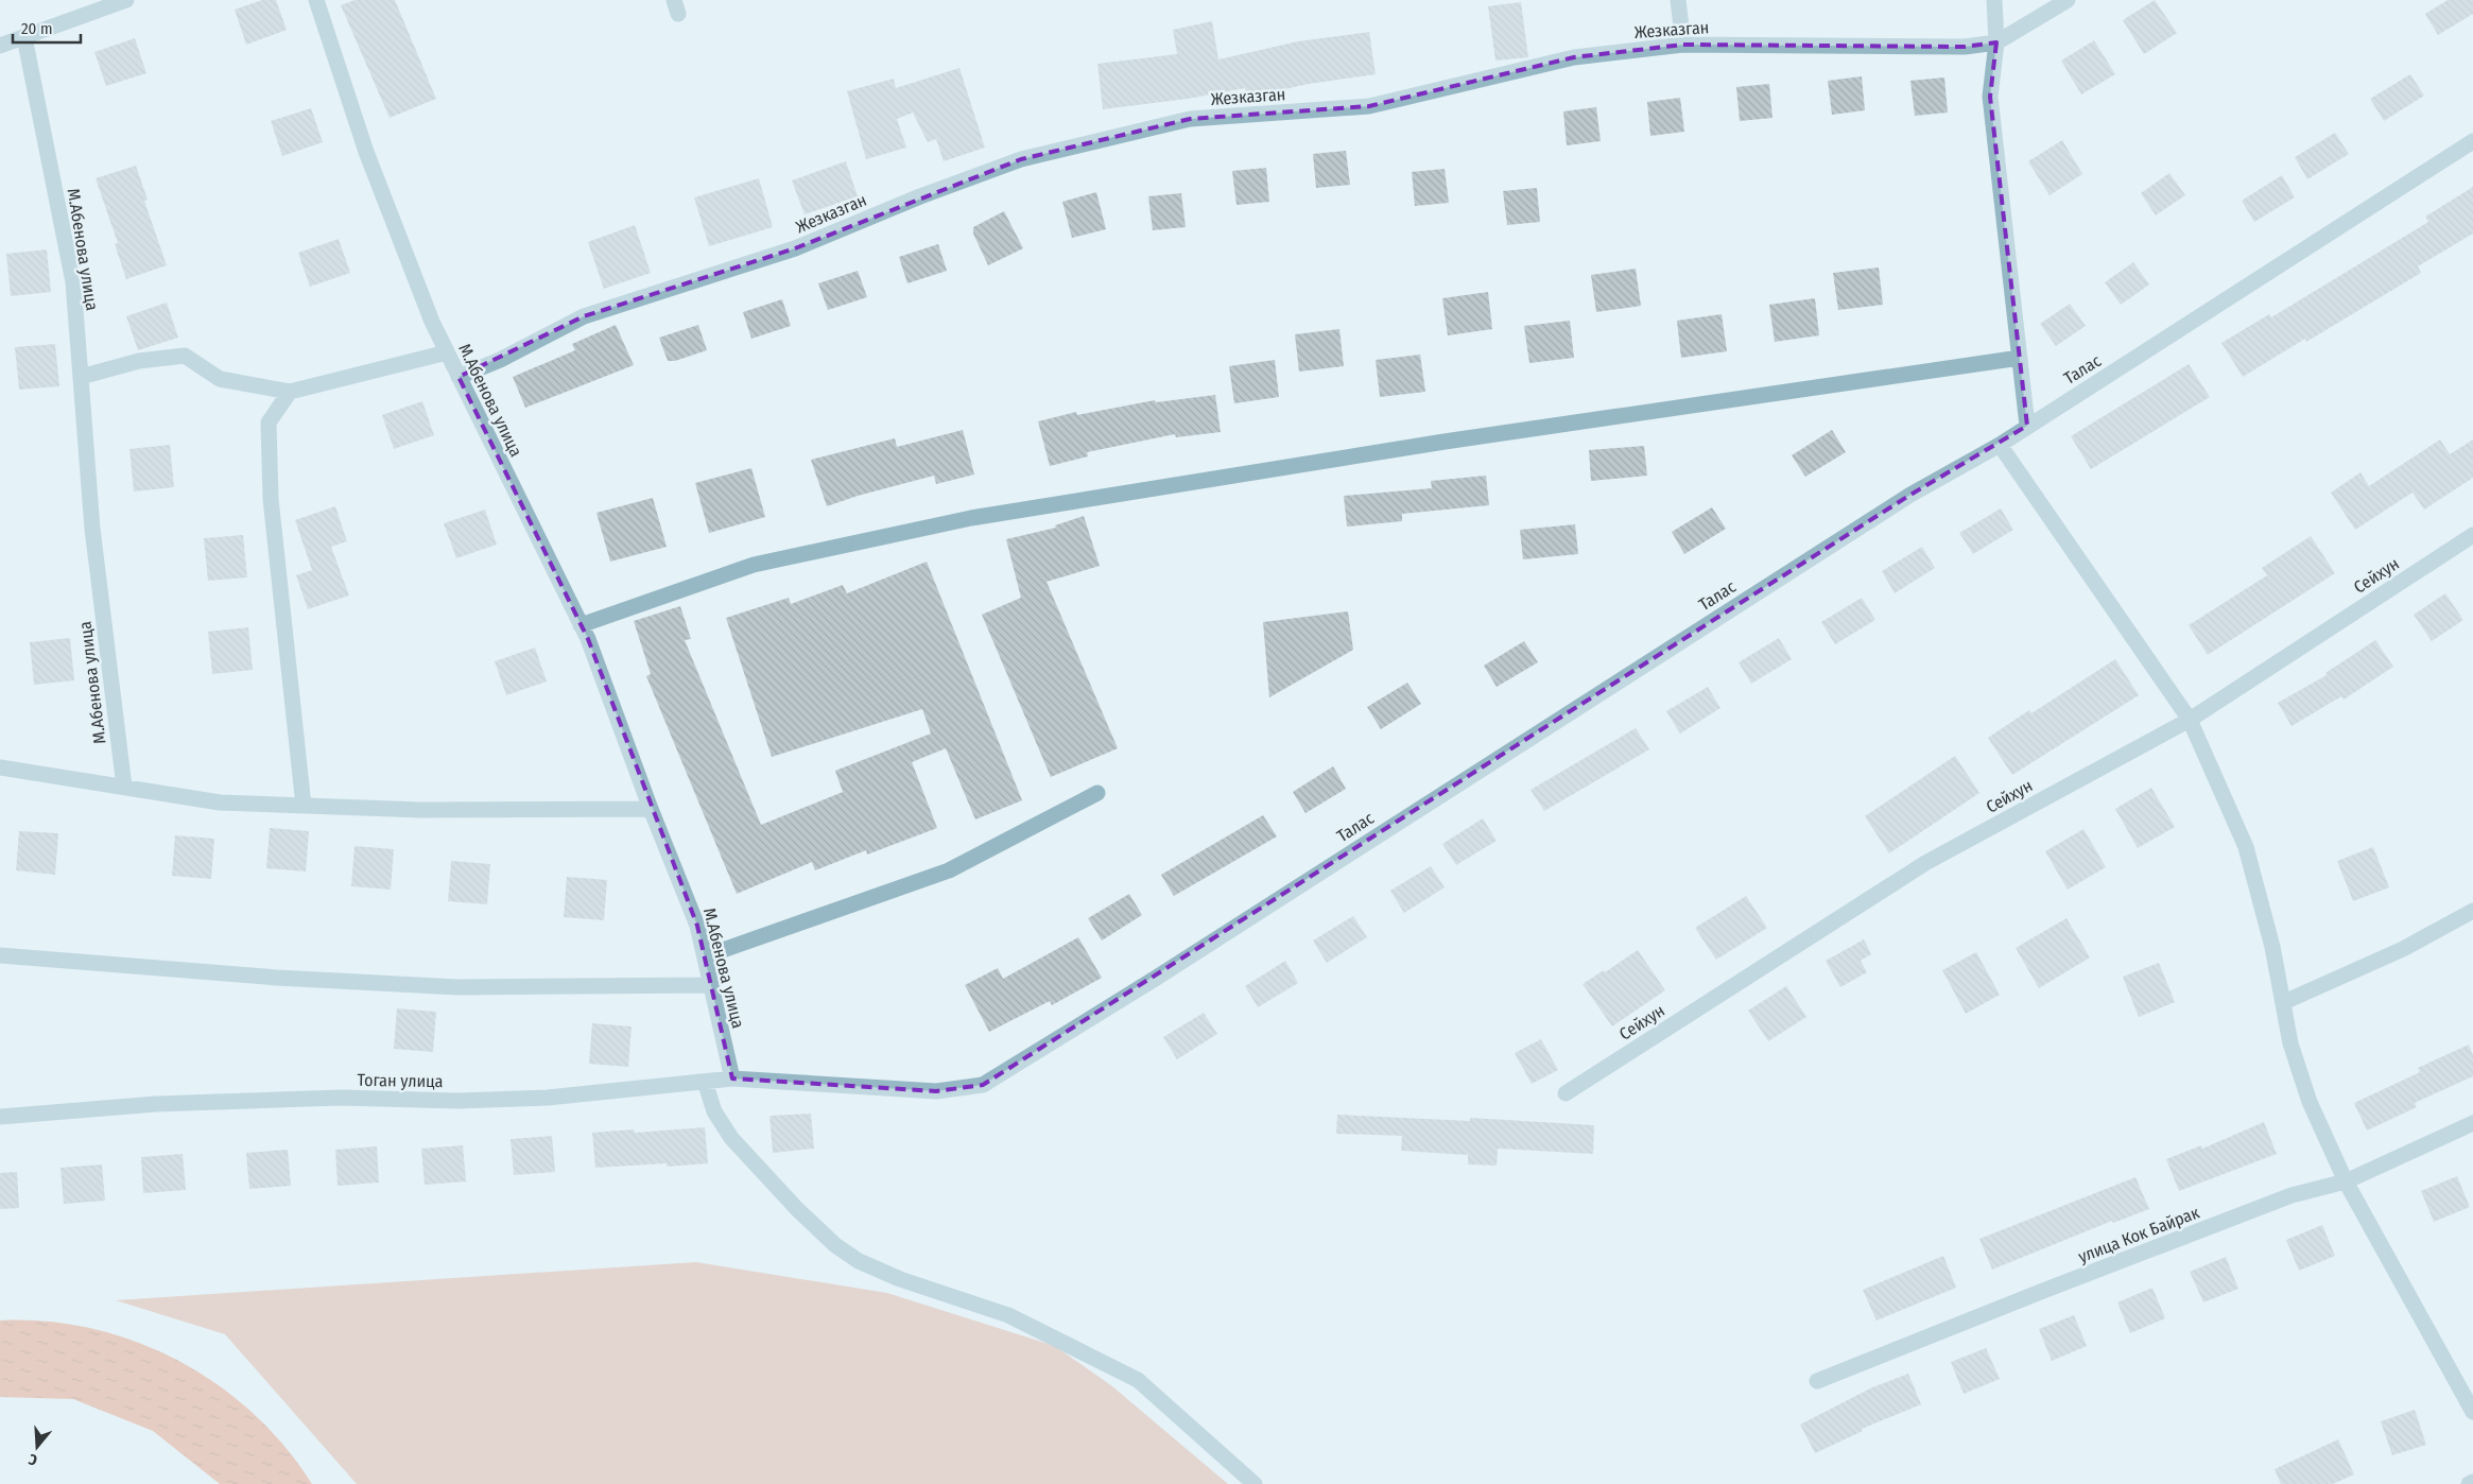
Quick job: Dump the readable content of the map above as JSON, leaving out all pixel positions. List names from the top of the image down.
{
  "streets": {
    "street": [
      "Жезказган",
      "М.Абенова улица",
      "Талас",
      "Сейхун",
      "Тоган улица",
      "улица Кок Байрак"
    ]
  },
  "crossings": [
    ["Жезказган", "М.Абенова улица"],
    ["М.Абенова улица", "Тоган улица"],
    ["Талас", "Тоган улица"]
  ],
  "scale_bar": "20 m",
  "north": "bottom"
}
